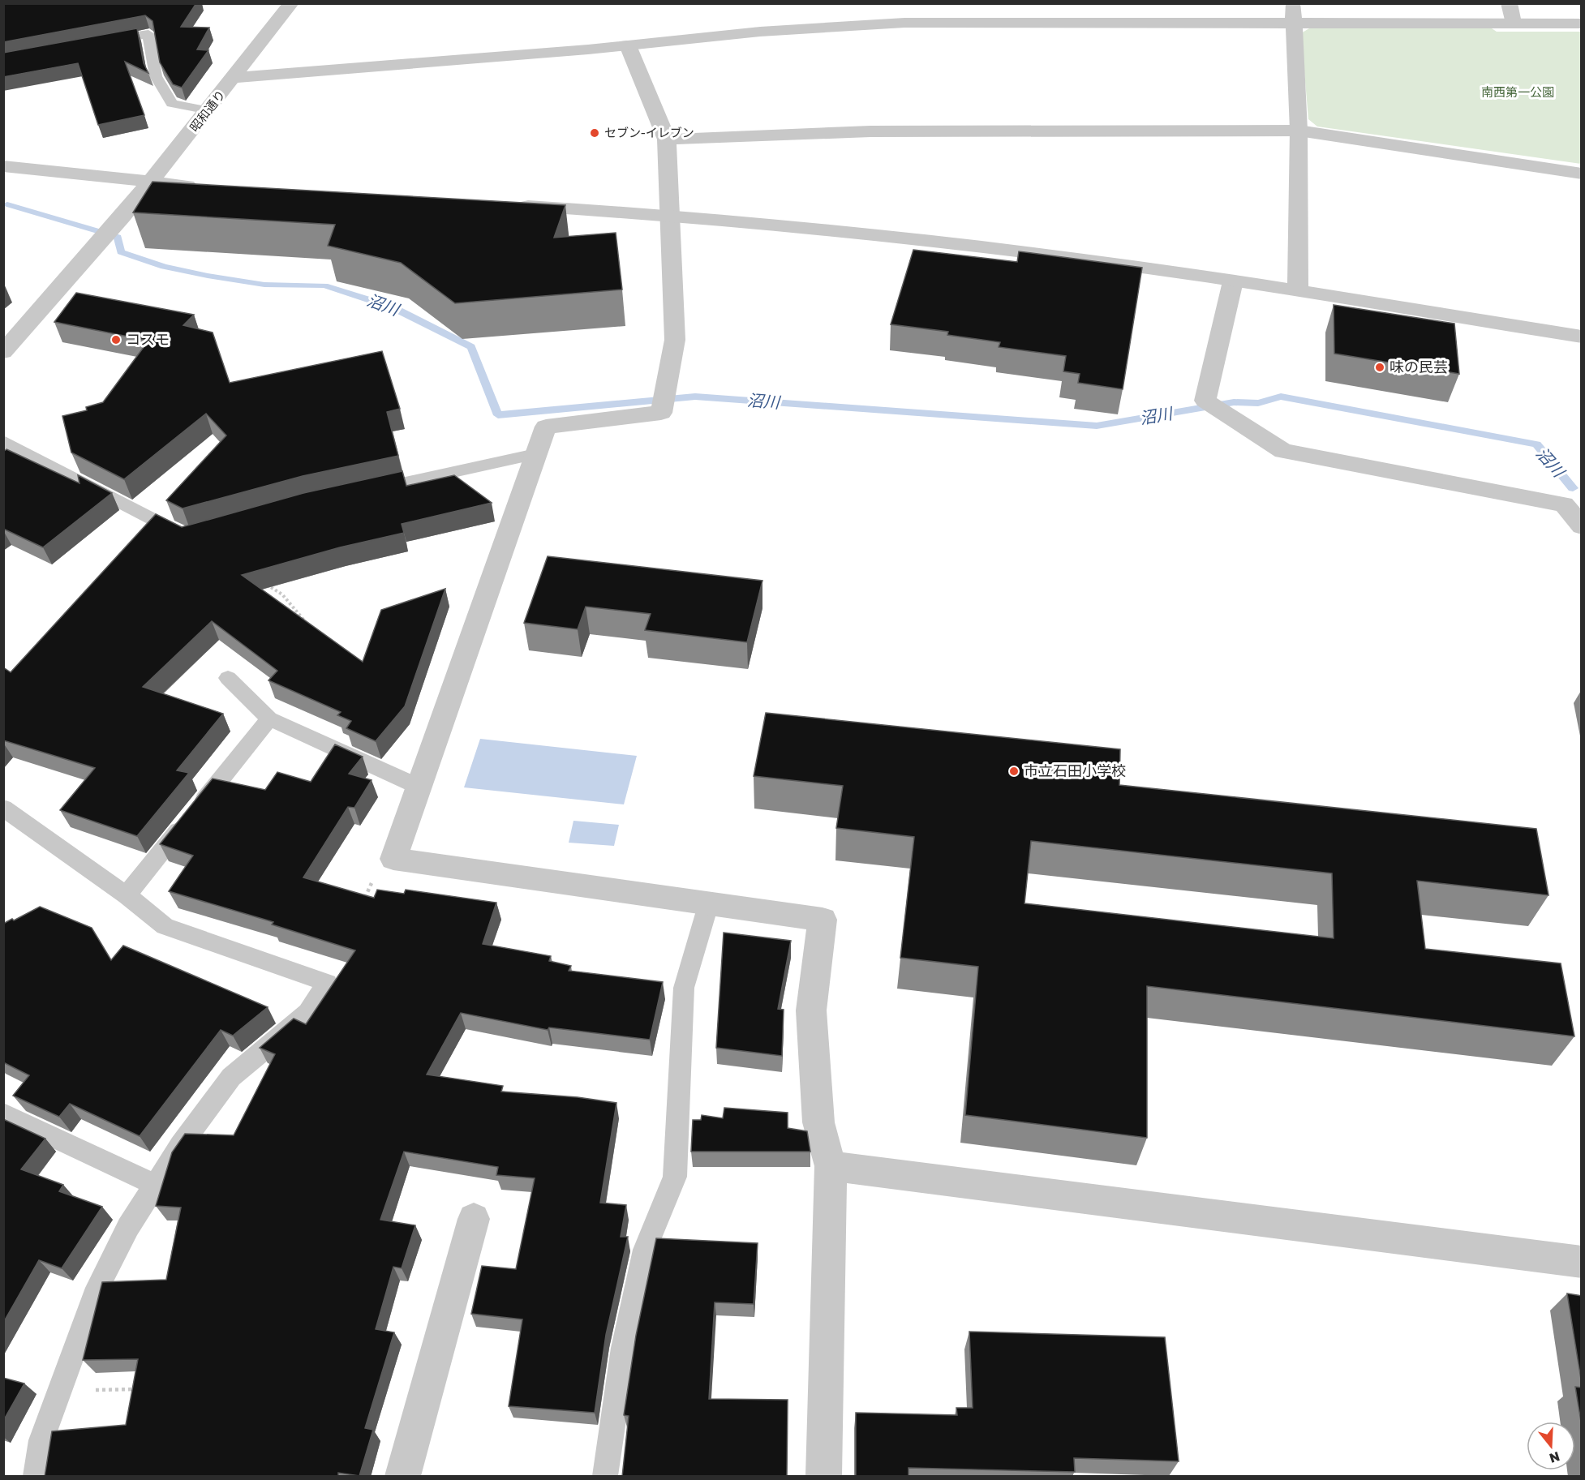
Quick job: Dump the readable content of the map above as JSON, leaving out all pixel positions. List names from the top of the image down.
{
  "streets": {
    "street": ["昭和通り"]
  },
  "water": ["沼川"],
  "parks": ["南西第一公園"],
  "places": [
    "セブン-イレブン",
    "コスモ",
    "味の民芸",
    "市立石田小学校"
  ],
  "north": "bottom"
}
